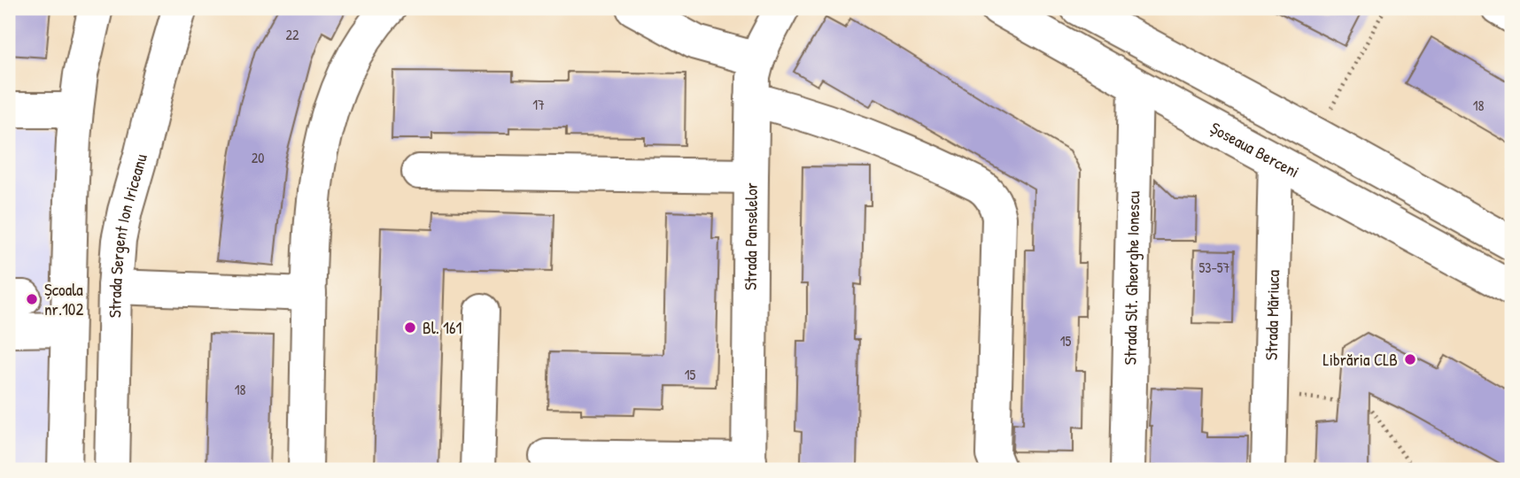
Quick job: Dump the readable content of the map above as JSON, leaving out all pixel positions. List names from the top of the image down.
{
  "streets": {
    "main road": [
      "Șoseaua Berceni",
      "Strada Sergent Ion Iriceanu",
      "Strada Panselelor",
      "Strada Slt. Gheorghe Ionescu",
      "Strada Măriuca"
    ]
  },
  "crossings": [
    ["Șoseaua Berceni", "Strada Slt. Gheorghe Ionescu"],
    ["Șoseaua Berceni", "Strada Măriuca"]
  ],
  "places": ["Școala nr.102", "Bl. 161", "Librăria CLB"],
  "house_numbers": [
    "22",
    "17",
    "18",
    "20",
    "53-57",
    "15",
    "15",
    "18"
  ]
}
